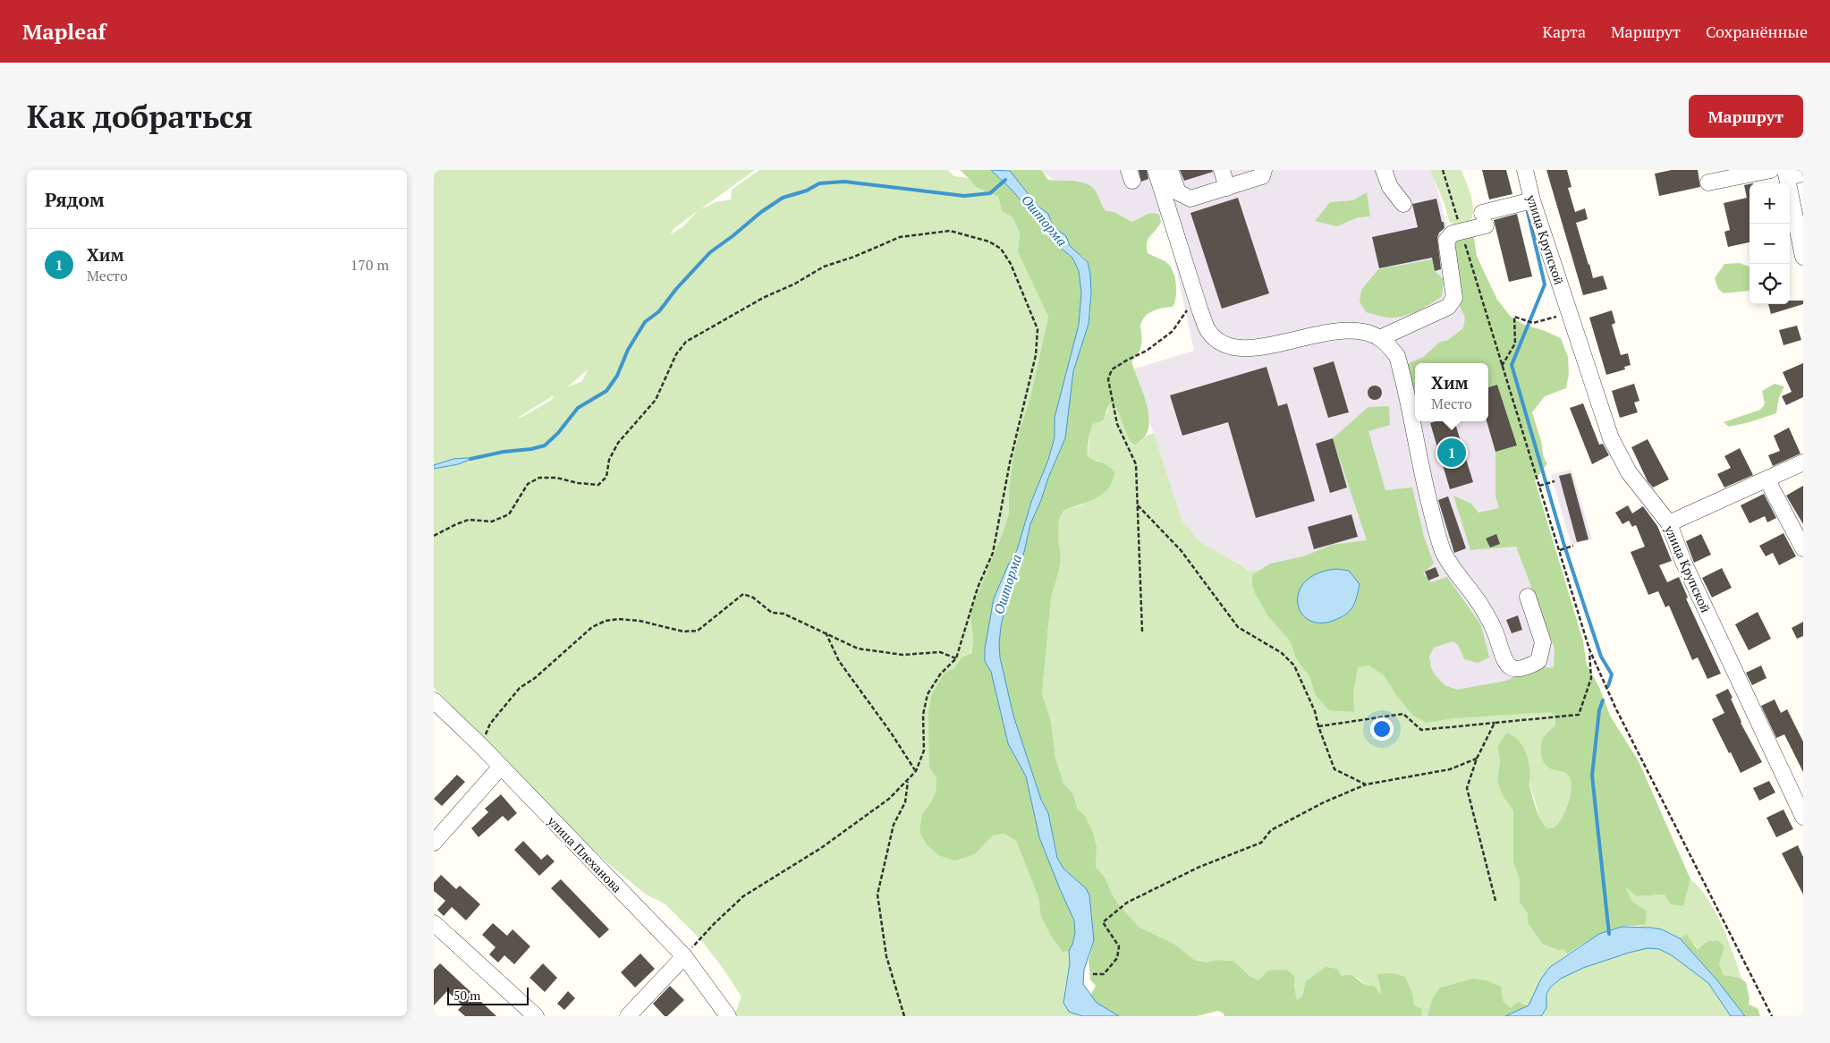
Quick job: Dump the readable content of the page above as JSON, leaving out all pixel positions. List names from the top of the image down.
{
  "streets": {
    "street": ["улица Крупской", "улица Плеханова"]
  },
  "water": ["Ошторма"],
  "scale_bar": "50 m",
  "page": {
    "header": "Mapleaf",
    "nav": ["Карта", "Маршрут", "Сохранённые"],
    "buttons": "Маршрут",
    "title": "Как добраться",
    "heading": "Рядом",
    "map_buttons": ["+", "−"],
    "list": [
      {
        "mark": "1",
        "name": "Хим",
        "note": "Место",
        "value": "170 m"
      }
    ],
    "popup": ["Хим", "Место"],
    "pins": "1",
    "scale": "50 m"
  }
}
